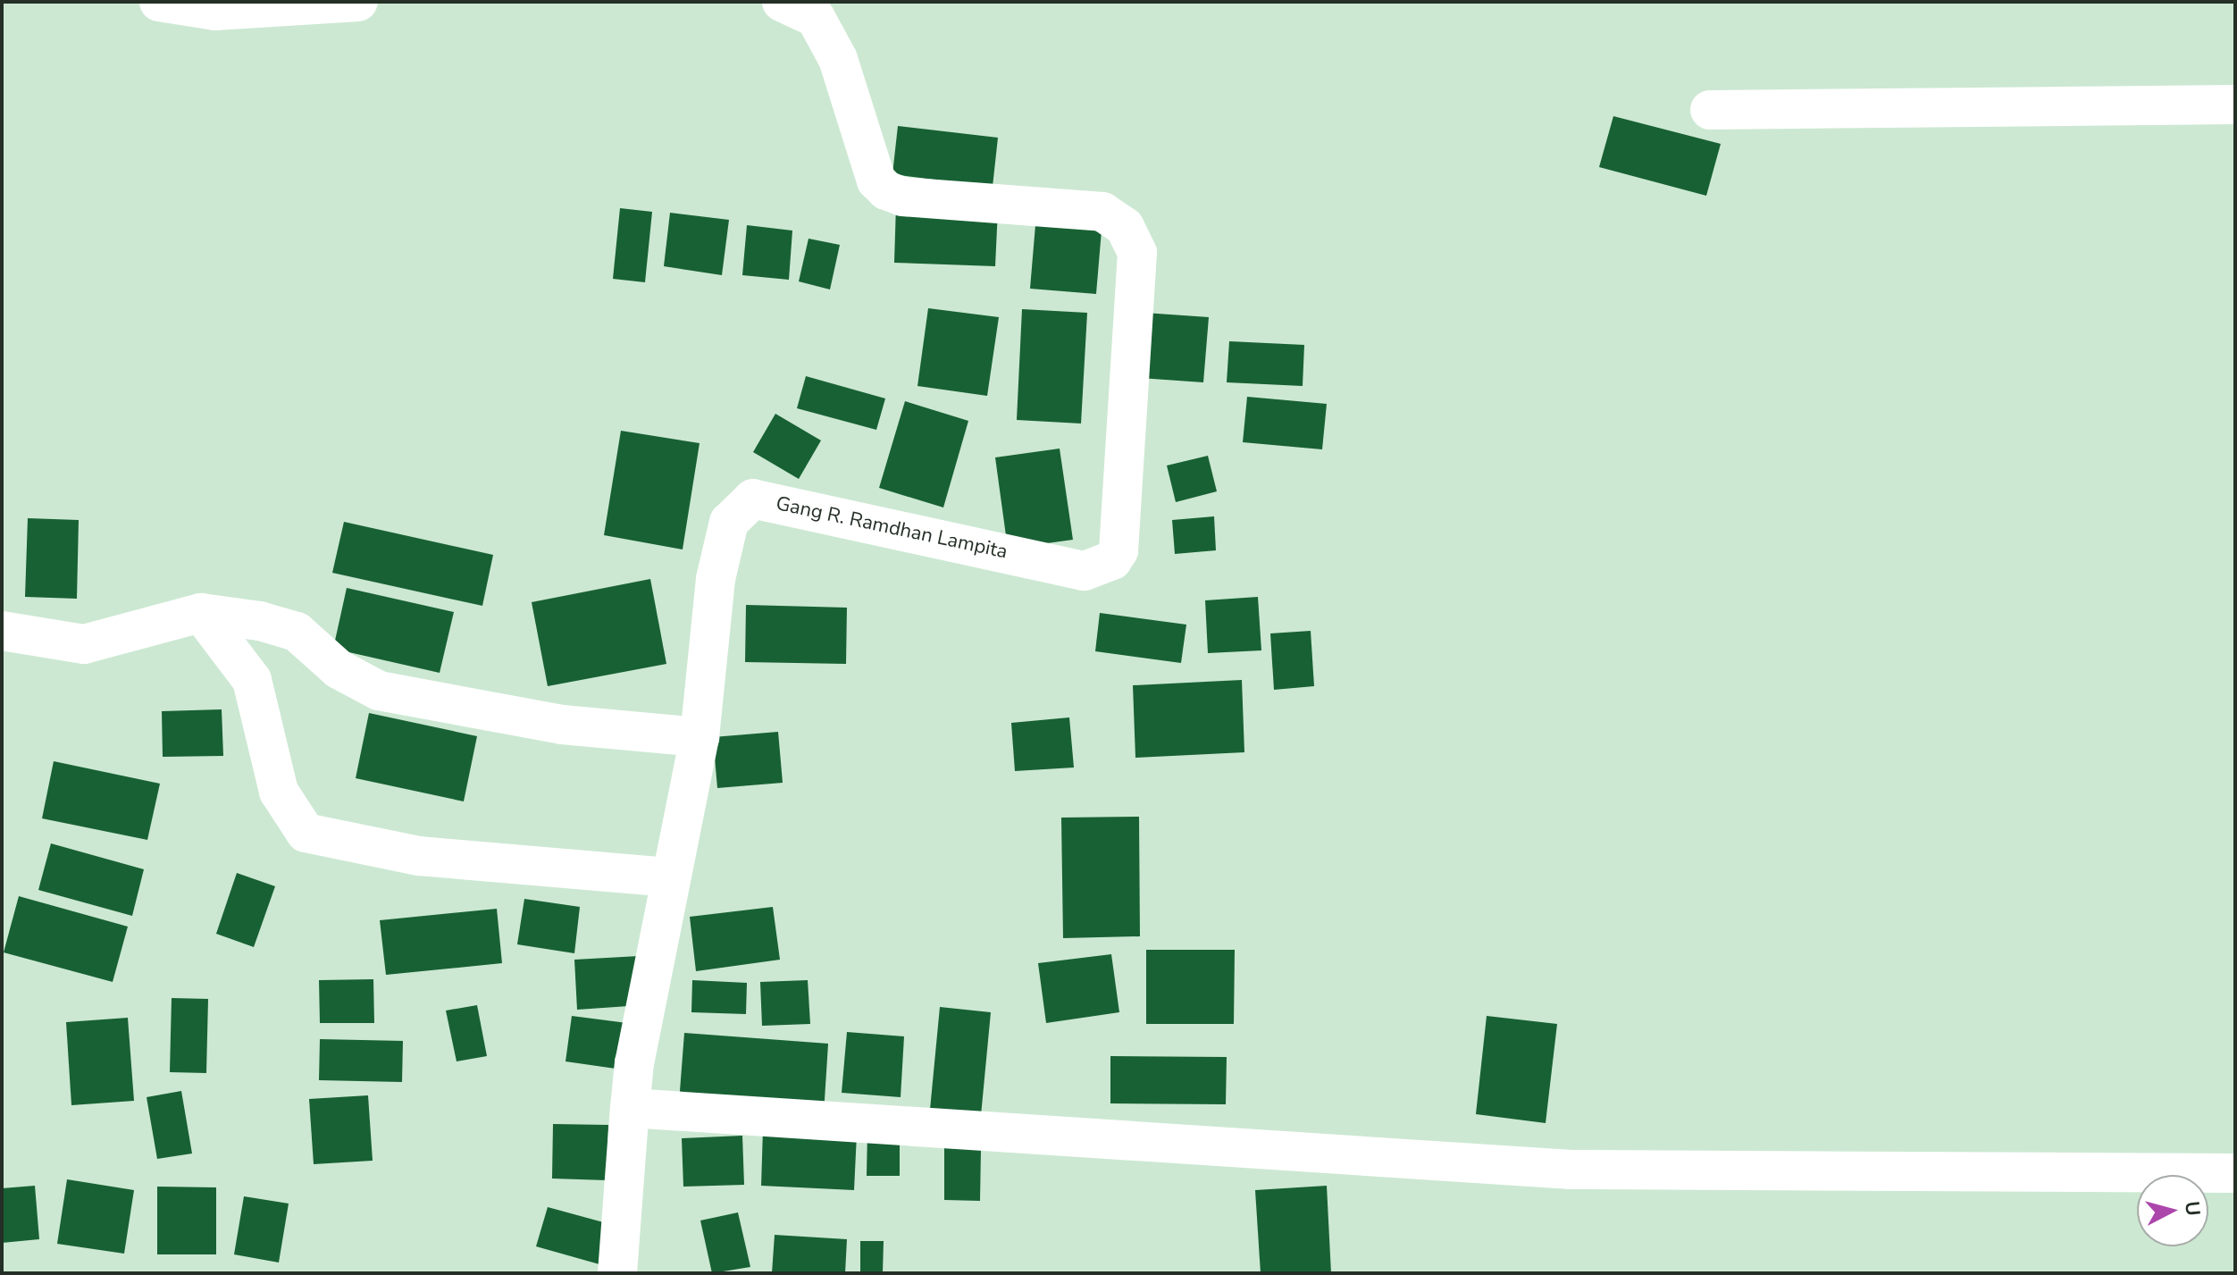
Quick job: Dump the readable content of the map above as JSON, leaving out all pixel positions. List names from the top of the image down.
{
  "streets": {
    "street": ["Gang R. Ramdhan Lampita"]
  },
  "north": "right"
}
